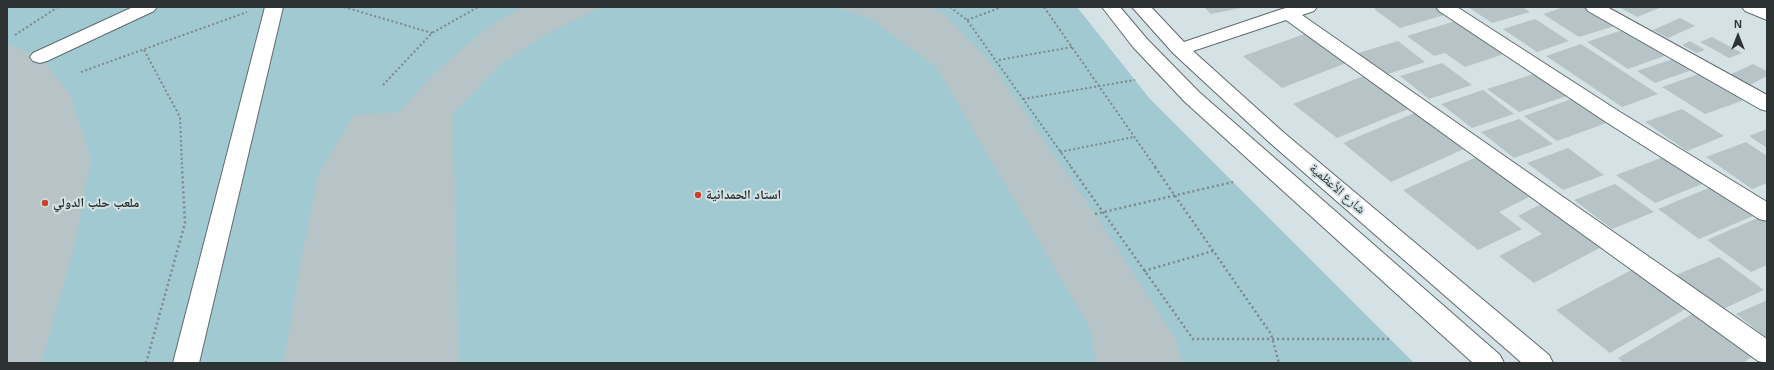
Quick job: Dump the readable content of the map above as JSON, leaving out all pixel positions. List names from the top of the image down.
{
  "streets": {
    "street": ["شارع الأعظمية"]
  },
  "places": ["استاد الحمدانية", "ملعب حلب الدولي"],
  "north": "top"
}
